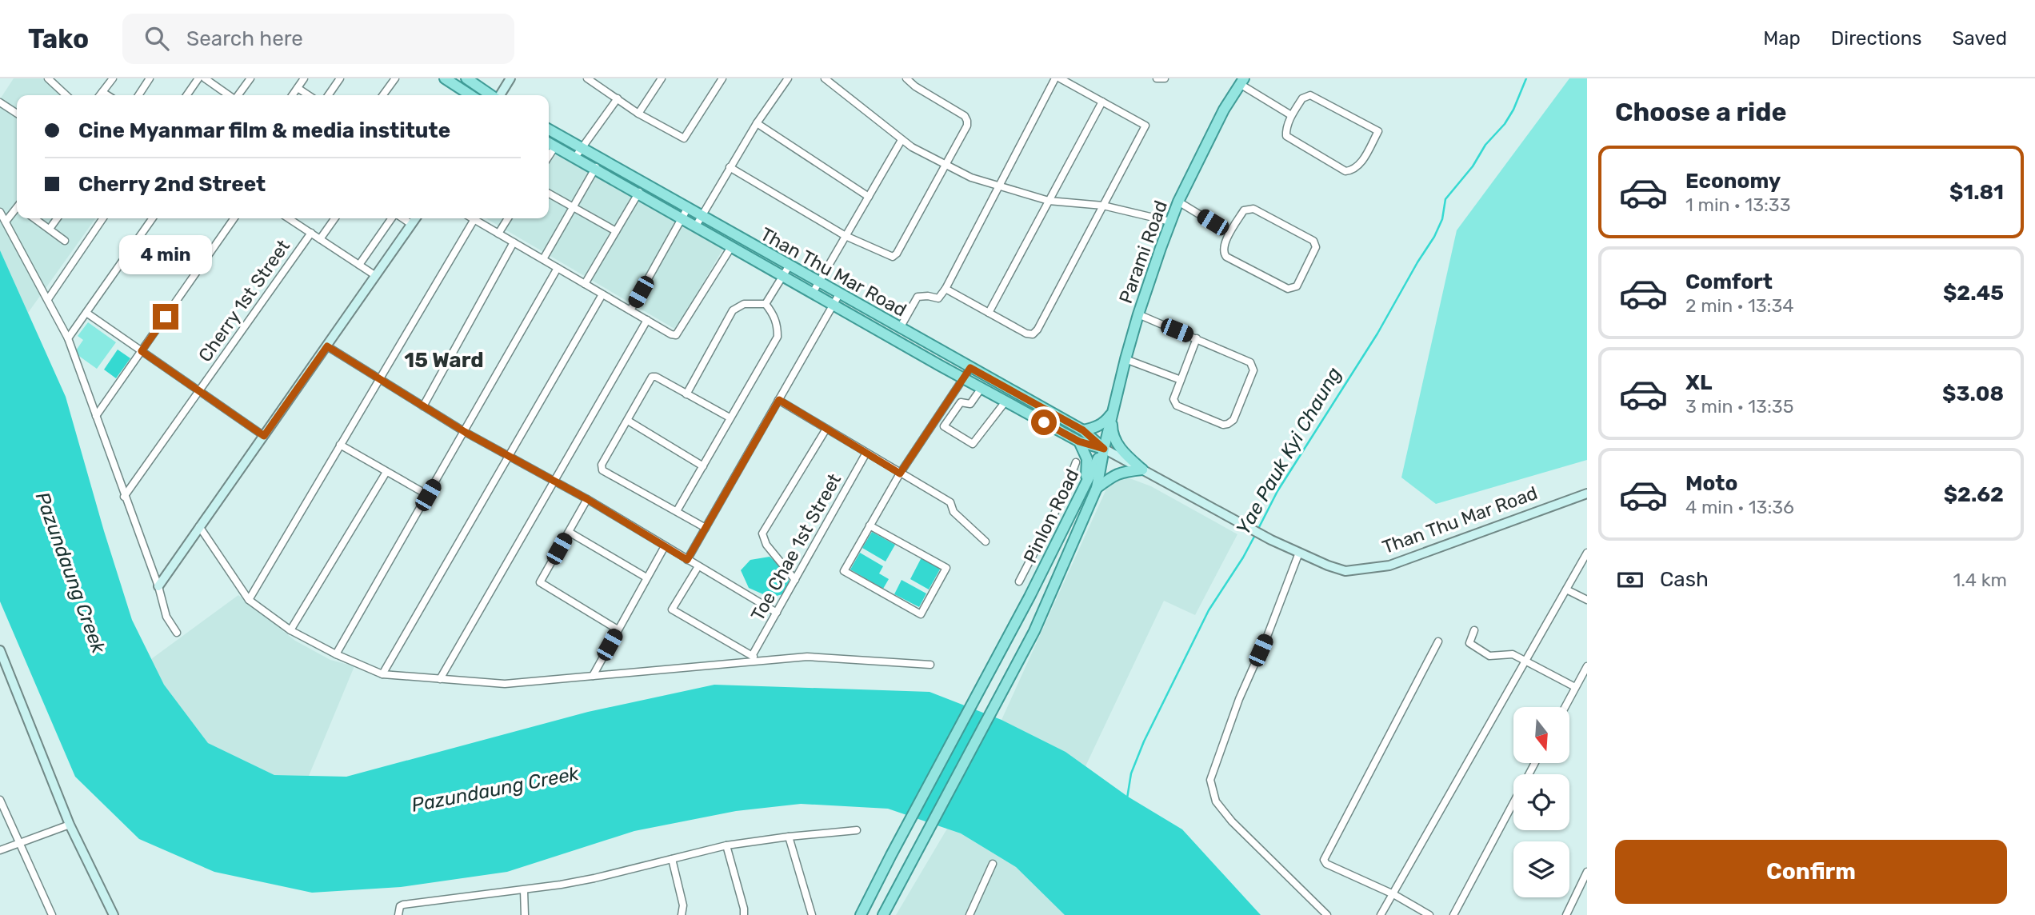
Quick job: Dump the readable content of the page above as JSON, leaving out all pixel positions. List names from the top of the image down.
{
  "streets": {
    "main road": ["Parami Road", "Than Thu Mar Road", "Pinlon Road"],
    "street": ["Cherry 1st Street", "Toe Chae 1st Street"]
  },
  "crossings": [
    ["Parami Road", "Than Thu Mar Road"],
    ["Parami Road", "Pinlon Road"],
    ["Than Thu Mar Road", "Pinlon Road"]
  ],
  "districts": ["15 Ward"],
  "water": ["Yae Pauk Kyi Chaung", "Pazundaung Creek"],
  "north": "bottom",
  "page": {
    "header": "Tako",
    "search": "Search here",
    "nav": ["Map", "Directions", "Saved"],
    "heading": "Choose a ride",
    "banner": ["Cine Myanmar film & media institute", "Cherry 2nd Street"],
    "list": [
      {
        "name": "Economy",
        "note": "1 min · 13:33",
        "value": "$1.81"
      },
      {
        "name": "Comfort",
        "note": "2 min · 13:34",
        "value": "$2.45"
      },
      {
        "name": "XL",
        "note": "3 min · 13:35",
        "value": "$3.08"
      },
      {
        "name": "Moto",
        "note": "4 min · 13:36",
        "value": "$2.62"
      }
    ],
    "bubble": "4 min",
    "pay": ["Cash", "1.4 km"],
    "buttons": "Confirm"
  }
}
